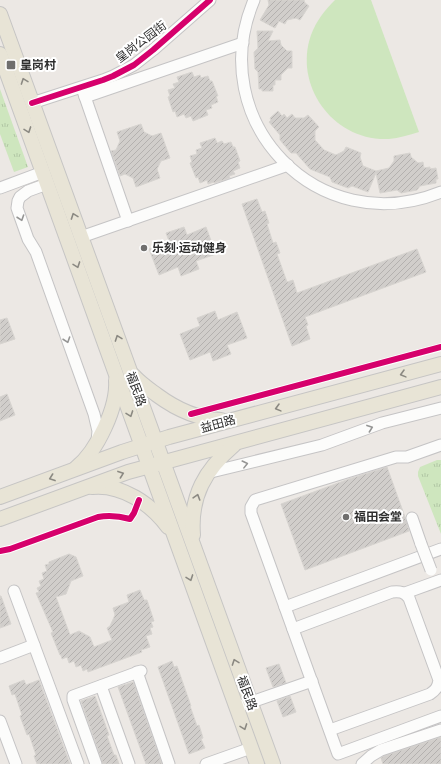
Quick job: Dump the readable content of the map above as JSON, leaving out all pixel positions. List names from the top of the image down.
{
  "streets": {
    "main road": ["福民路", "益田路"],
    "street": ["皇岗公园街"]
  },
  "crossings": [
    ["皇岗公园街", "福民路"],
    ["福民路", "益田路"]
  ],
  "places": {
    "transit": ["皇岗村"],
    "other": ["乐刻·运动健身", "福田会堂"]
  }
}
